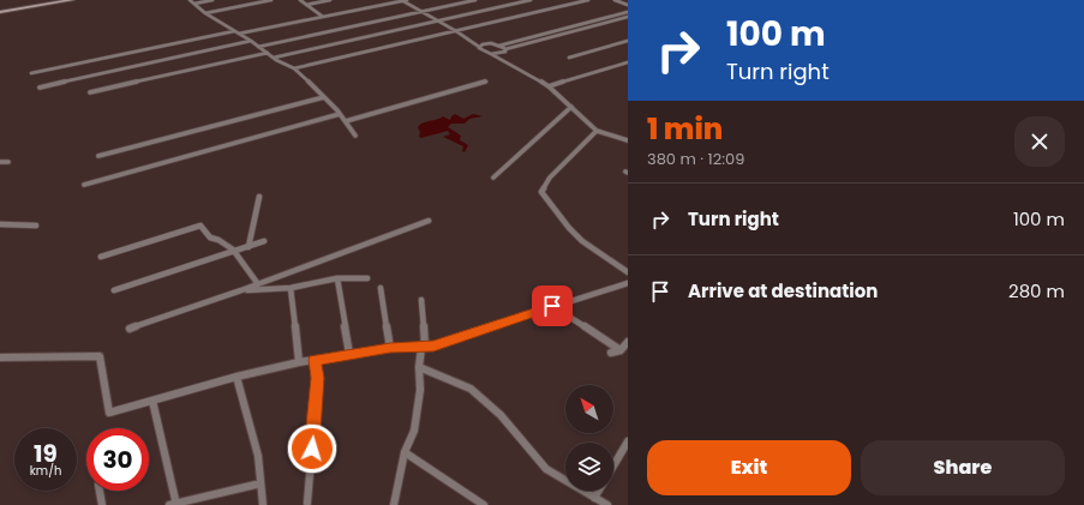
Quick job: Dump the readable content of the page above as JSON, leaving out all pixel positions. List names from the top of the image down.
{
  "north": "top left",
  "page": {
    "turn": ["100 m", "Turn right"],
    "heading": ["1 min", "380 m · 12:09"],
    "list": [
      {
        "name": "Turn right",
        "value": "100 m"
      },
      {
        "name": "Arrive at destination",
        "value": "280 m"
      }
    ],
    "speed": "19 km/h",
    "limit": "30",
    "buttons": ["Exit", "Share"]
  }
}
